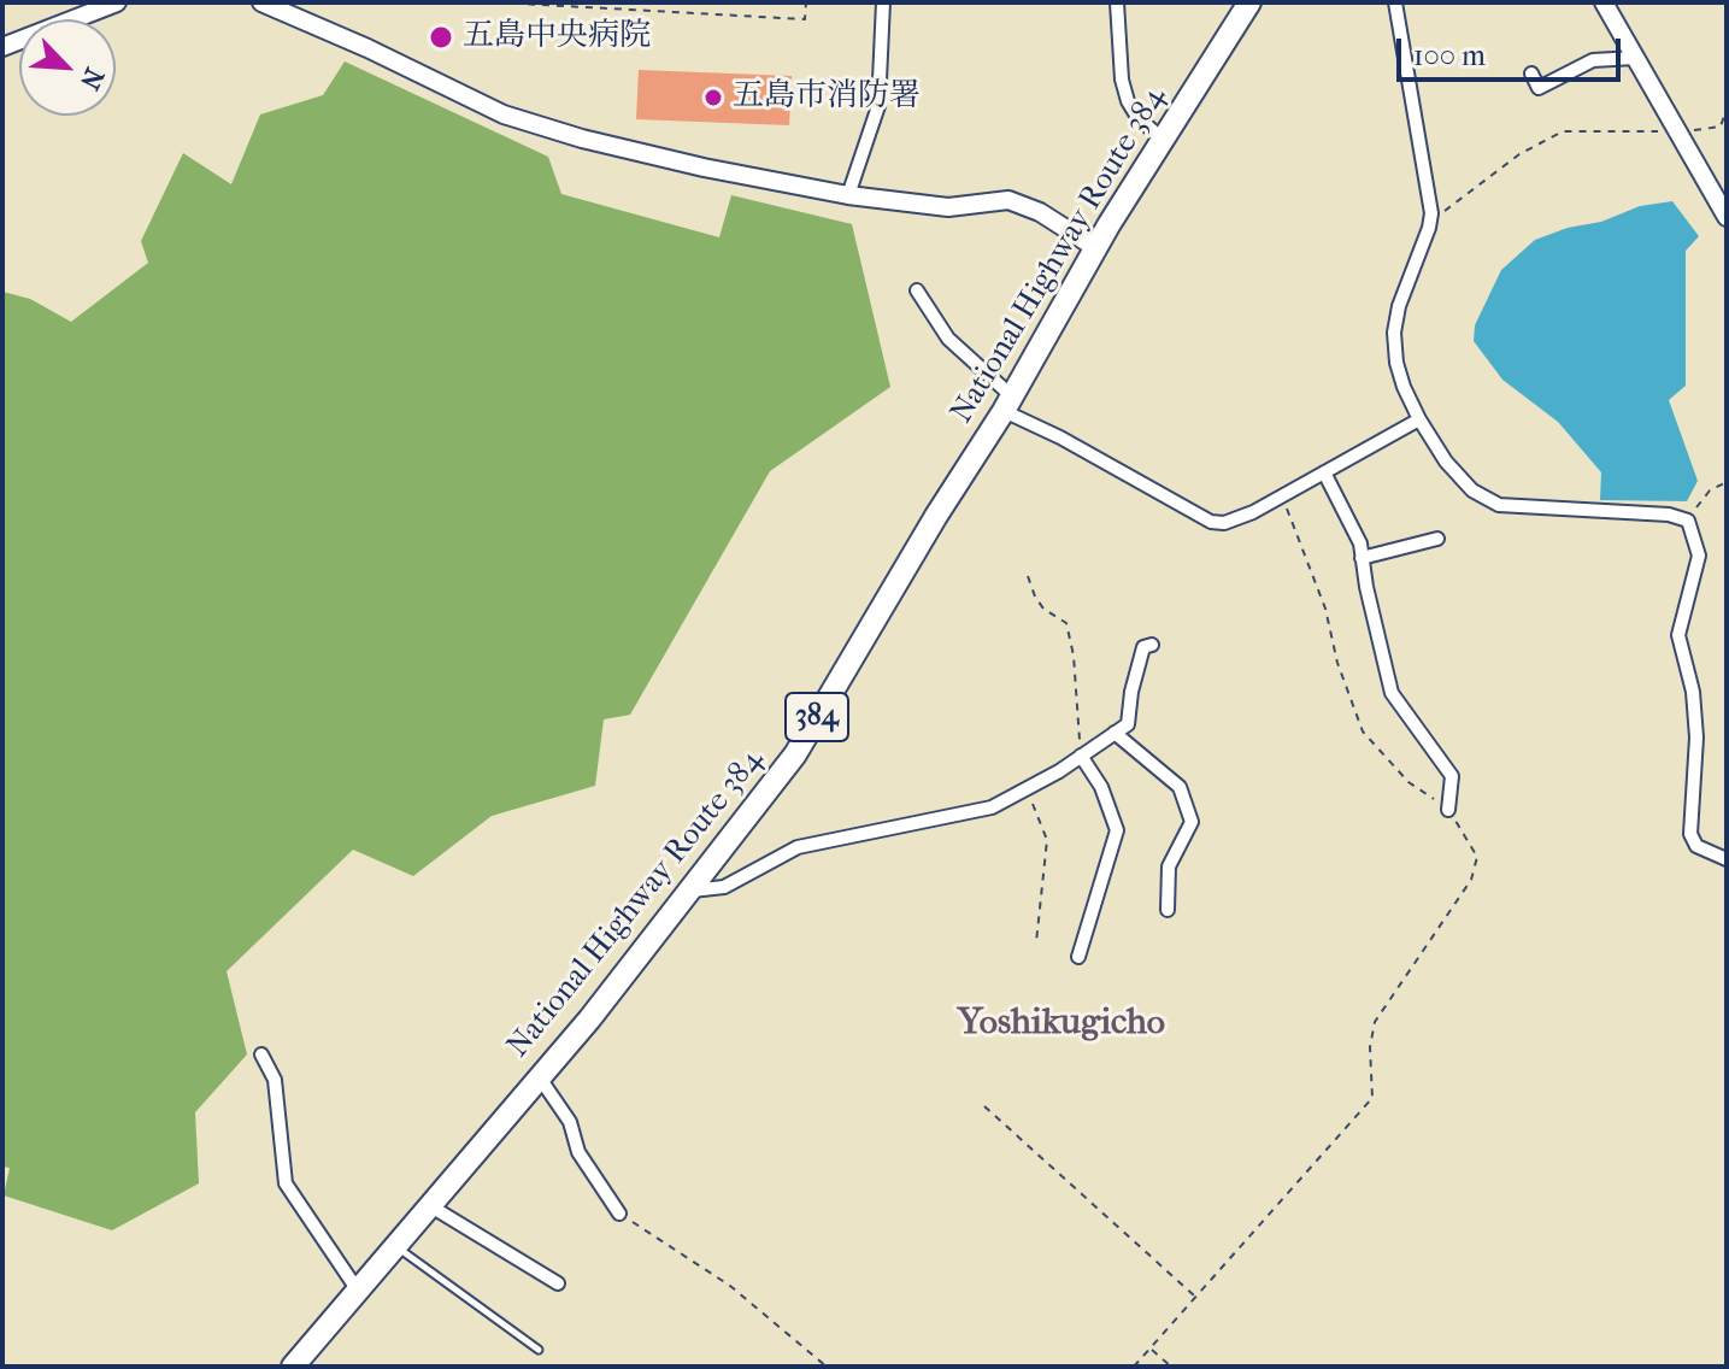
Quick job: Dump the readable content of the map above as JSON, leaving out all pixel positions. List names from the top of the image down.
{
  "streets": {
    "highway": ["National Highway Route 384", "384"]
  },
  "districts": ["Yoshikugicho"],
  "places": ["五島中央病院", "五島市消防署"],
  "scale_bar": "100 m",
  "north": "bottom right"
}
